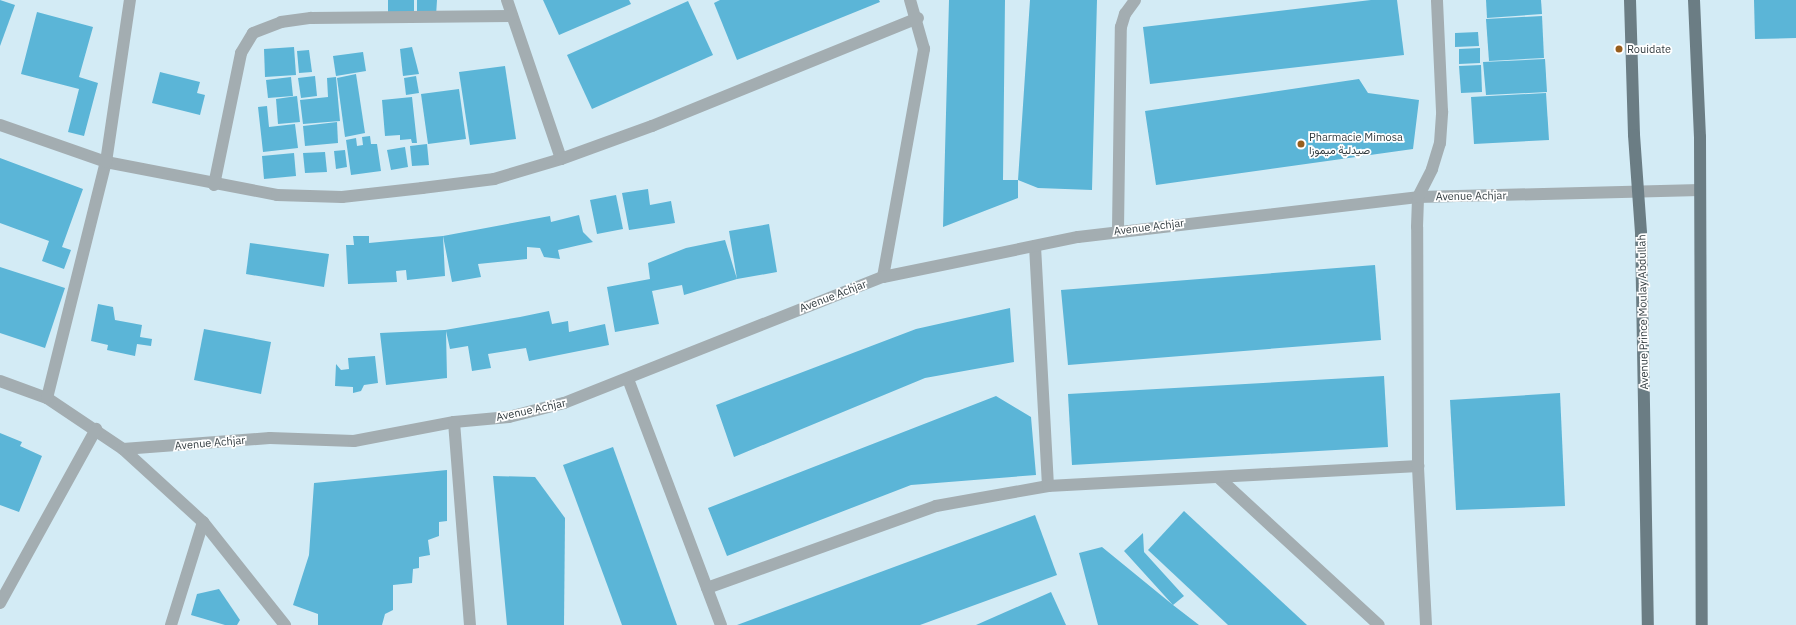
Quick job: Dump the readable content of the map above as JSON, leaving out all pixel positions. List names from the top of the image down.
{
  "streets": {
    "main road": ["Avenue Prince Moulay Abdullah"],
    "street": ["Avenue Achjar"]
  },
  "crossings": [
    ["Avenue Achjar", "Avenue Prince Moulay Abdullah"]
  ],
  "places": ["Rouidate", "Pharmacie Mimosa صيدلية ميموزا"]
}
